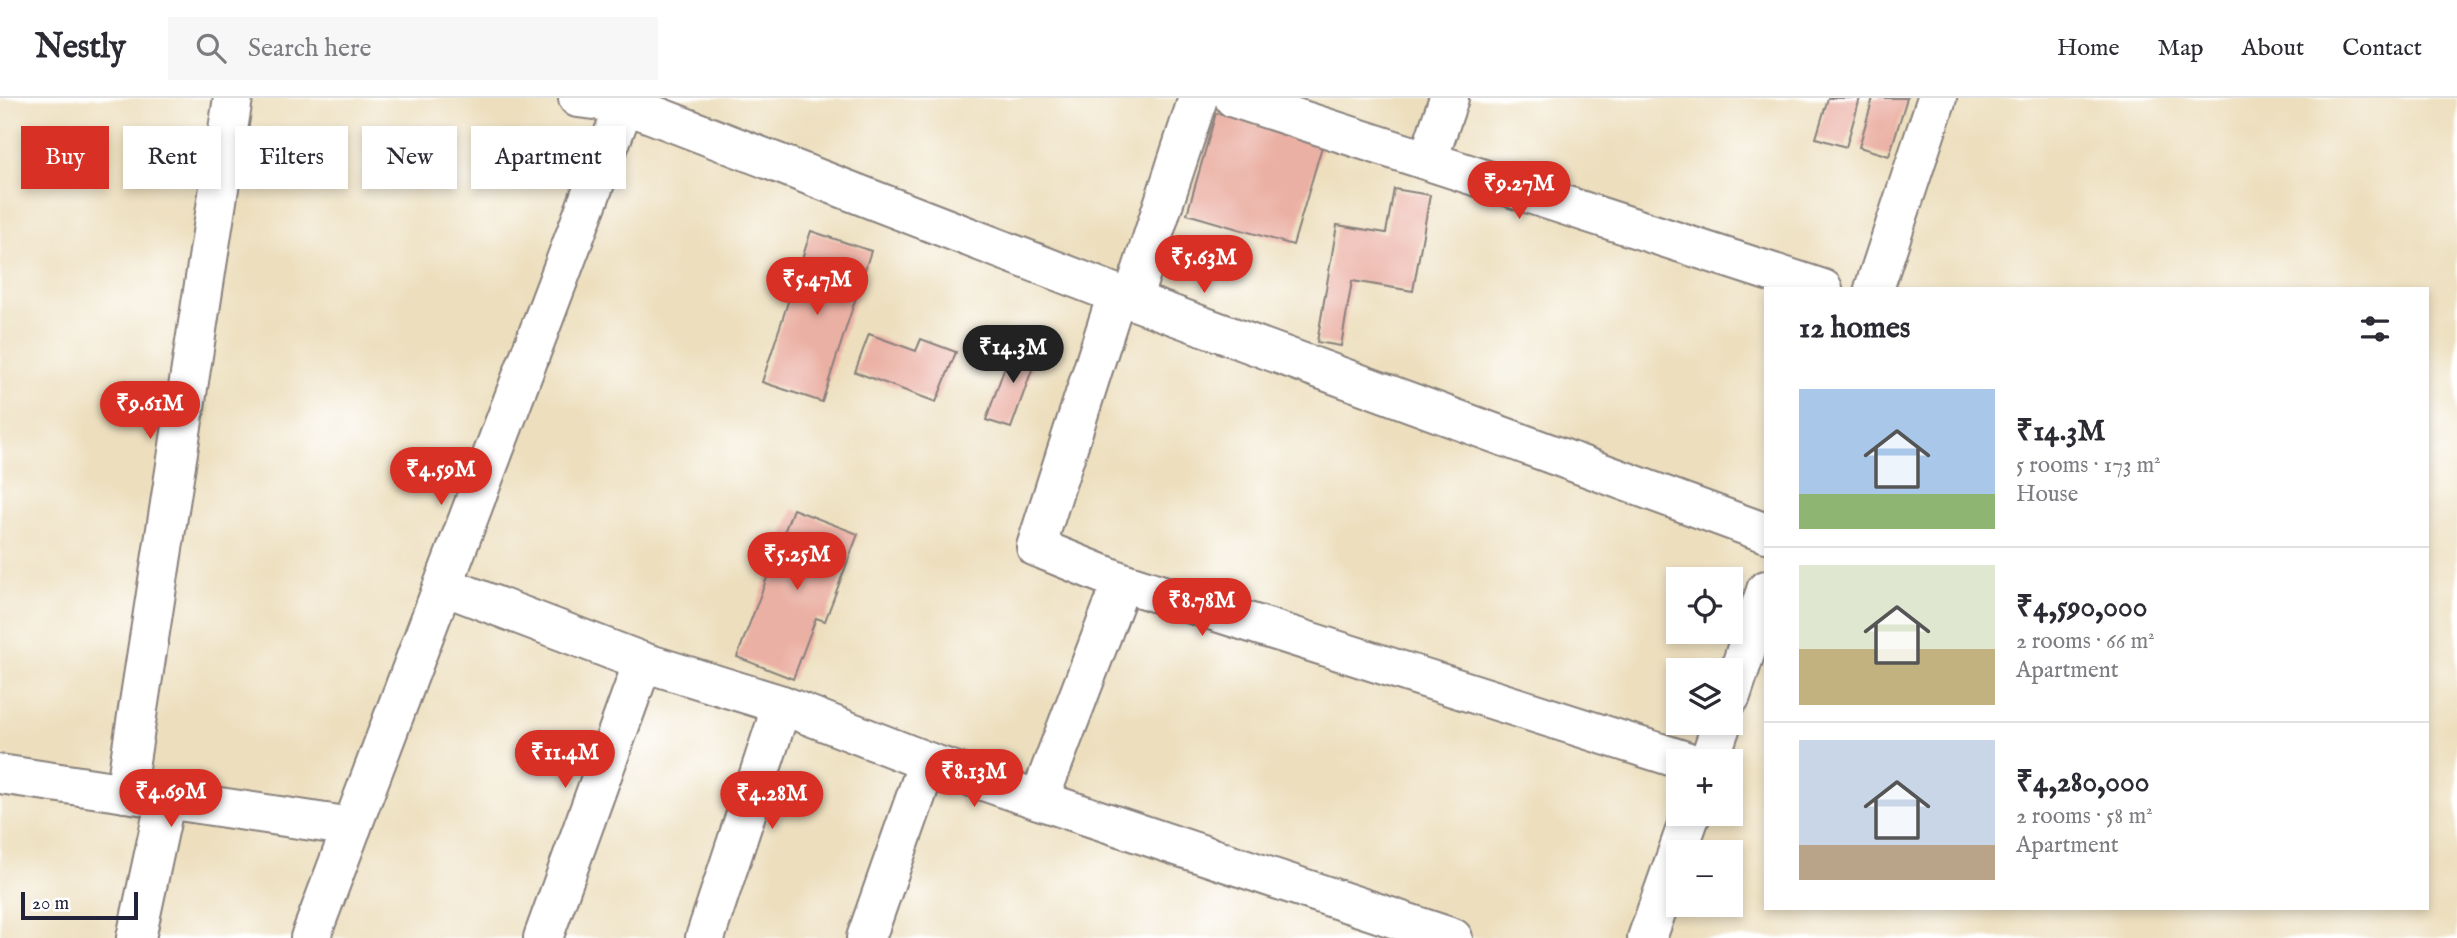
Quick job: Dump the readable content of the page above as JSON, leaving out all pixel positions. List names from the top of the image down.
{
  "scale_bar": "20 m",
  "page": {
    "header": "Nestly",
    "search": "Search here",
    "nav": [
      "Home",
      "Map",
      "About",
      "Contact"
    ],
    "chip": [
      "Buy",
      "Rent",
      "Filters",
      "New",
      "Apartment"
    ],
    "price": [
      "₹9.27M",
      "₹5.63M",
      "₹5.47M",
      "₹14.3M",
      "₹9.61M",
      "₹4.59M",
      "₹5.25M",
      "₹8.78M",
      "₹11.4M",
      "₹8.13M",
      "₹4.69M",
      "₹4.28M"
    ],
    "heading": "12 homes",
    "list": [
      {
        "name": "₹14.3M",
        "note": "5 rooms · 173 m² · House"
      },
      {
        "name": "₹4,590,000",
        "note": "2 rooms · 66 m² · Apartment"
      },
      {
        "name": "₹4,280,000",
        "note": "2 rooms · 58 m² · Apartment"
      }
    ],
    "map_buttons": ["+", "−"],
    "scale": "20 m"
  }
}
